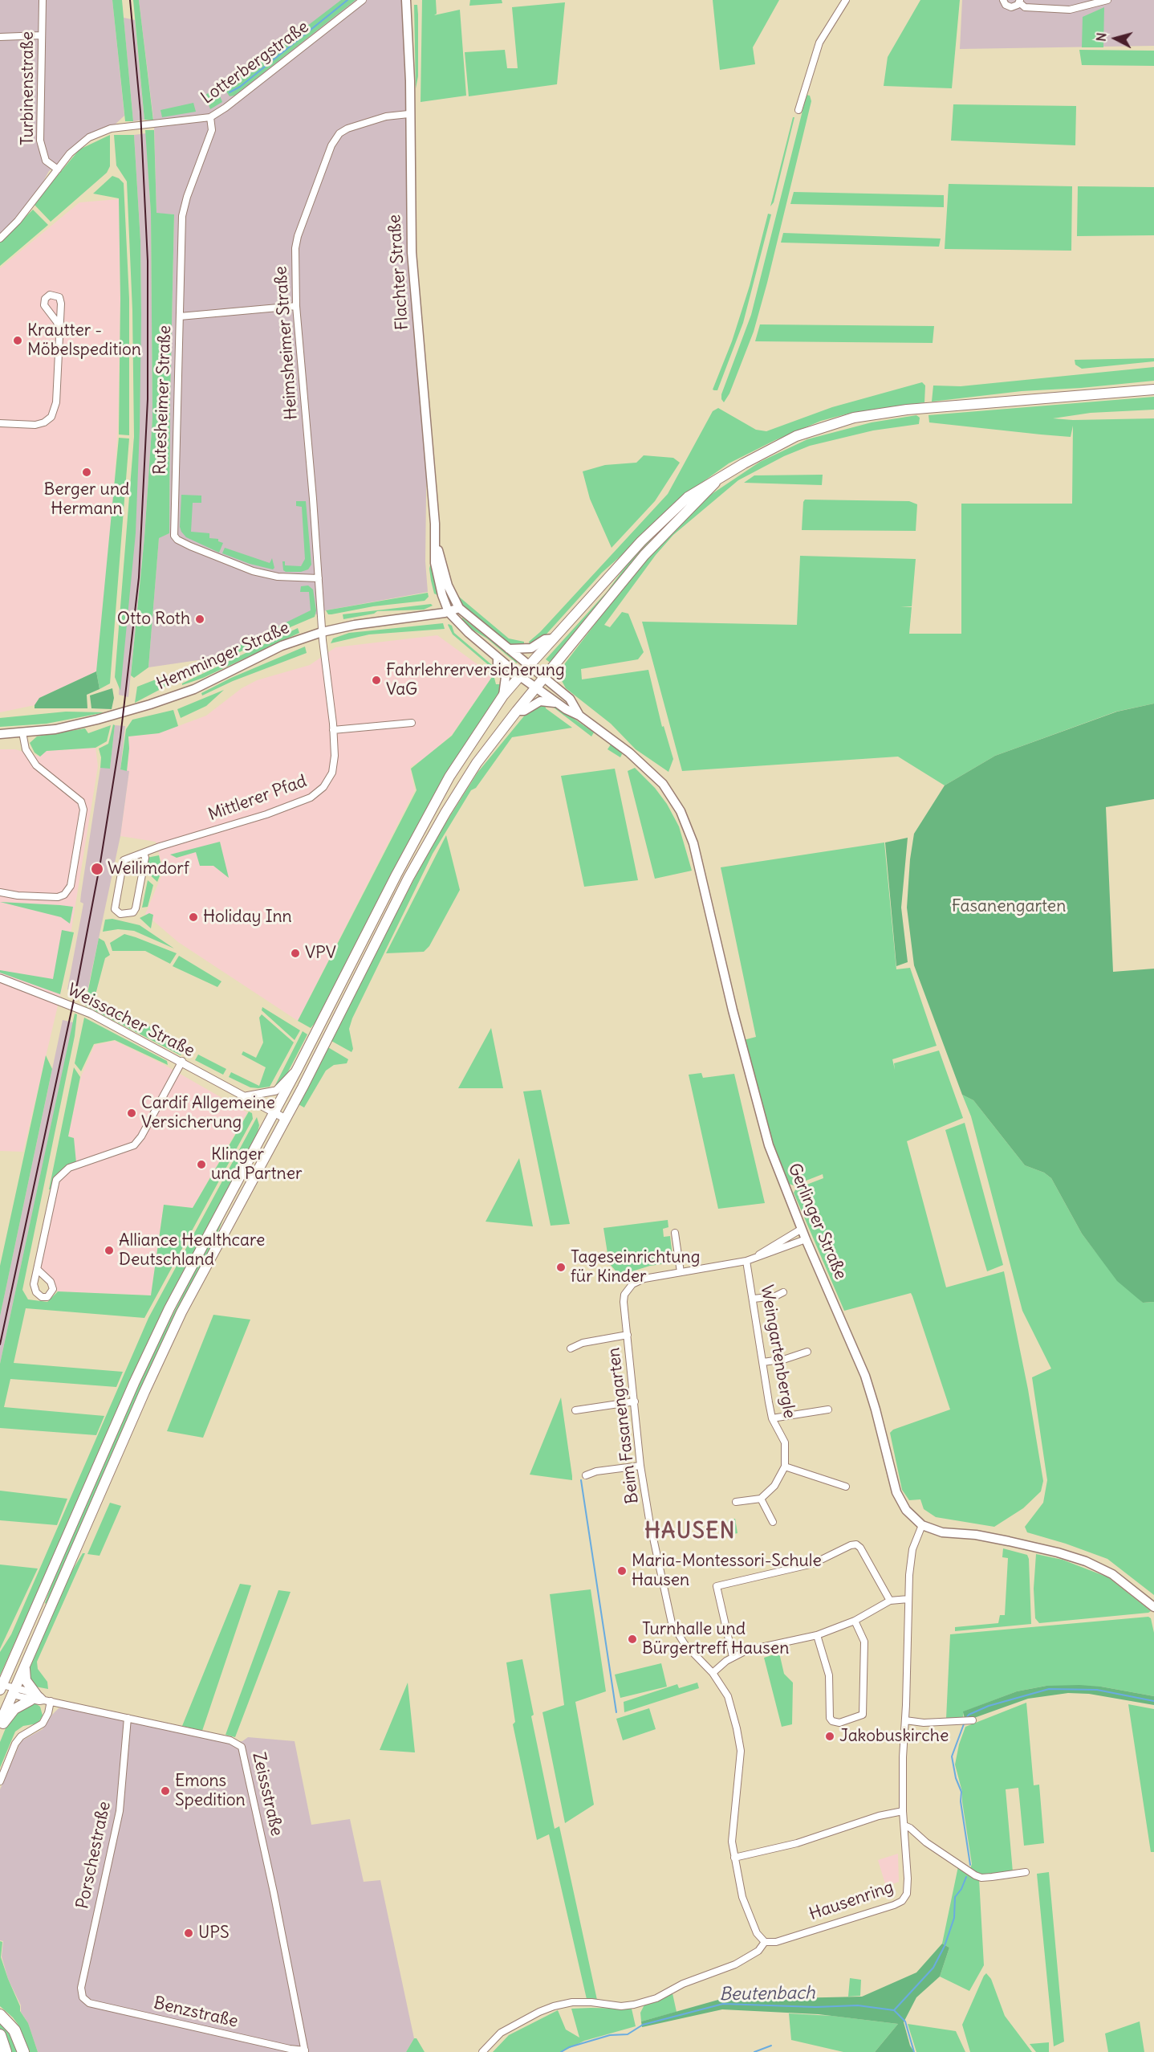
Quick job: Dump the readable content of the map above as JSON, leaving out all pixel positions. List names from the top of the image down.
{
  "streets": {
    "main road": ["Flachter Straße", "Hemminger Straße", "Gerlinger Straße"],
    "street": [
      "Lotterbergstraße",
      "Turbinenstraße",
      "Heimsheimer Straße",
      "Rutesheimer Straße",
      "Mittlerer Pfad",
      "Weissacher Straße",
      "Weingartenbergle",
      "Beim Fasanengarten",
      "Zeissstraße",
      "Porschestraße",
      "Hausenring",
      "Benzstraße"
    ]
  },
  "crossings": [
    ["Lotterbergstraße", "Turbinenstraße"],
    ["Lotterbergstraße", "Rutesheimer Straße"],
    ["Flachter Straße", "Heimsheimer Straße"],
    ["Flachter Straße", "Hemminger Straße"],
    ["Flachter Straße", "Gerlinger Straße"],
    ["Heimsheimer Straße", "Rutesheimer Straße"],
    ["Heimsheimer Straße", "Hemminger Straße"],
    ["Heimsheimer Straße", "Mittlerer Pfad"],
    ["Hemminger Straße", "Mittlerer Pfad"],
    ["Gerlinger Straße", "Beim Fasanengarten"],
    ["Gerlinger Straße", "Hausenring"],
    ["Weingartenbergle", "Beim Fasanengarten"],
    ["Zeissstraße", "Porschestraße"],
    ["Zeissstraße", "Benzstraße"],
    ["Porschestraße", "Benzstraße"]
  ],
  "districts": ["HAUSEN"],
  "water": ["Beutenbach"],
  "parks": ["Fasanengarten"],
  "places": [
    "Krautter - Möbelspedition",
    "Berger und Hermann",
    "Otto Roth",
    "Fahrlehrerversicherung VaG",
    "Weilimdorf",
    "Holiday Inn",
    "VPV",
    "Cardif Allgemeine Versicherung",
    "Klinger und Partner",
    "Alliance Healthcare Deutschland",
    "Tageseinrichtung für Kinder",
    "Maria-Montessori-Schule Hausen",
    "Turnhalle und Bürgertreff Hausen",
    "Jakobuskirche",
    "Emons Spedition",
    "UPS"
  ],
  "north": "left"
}
